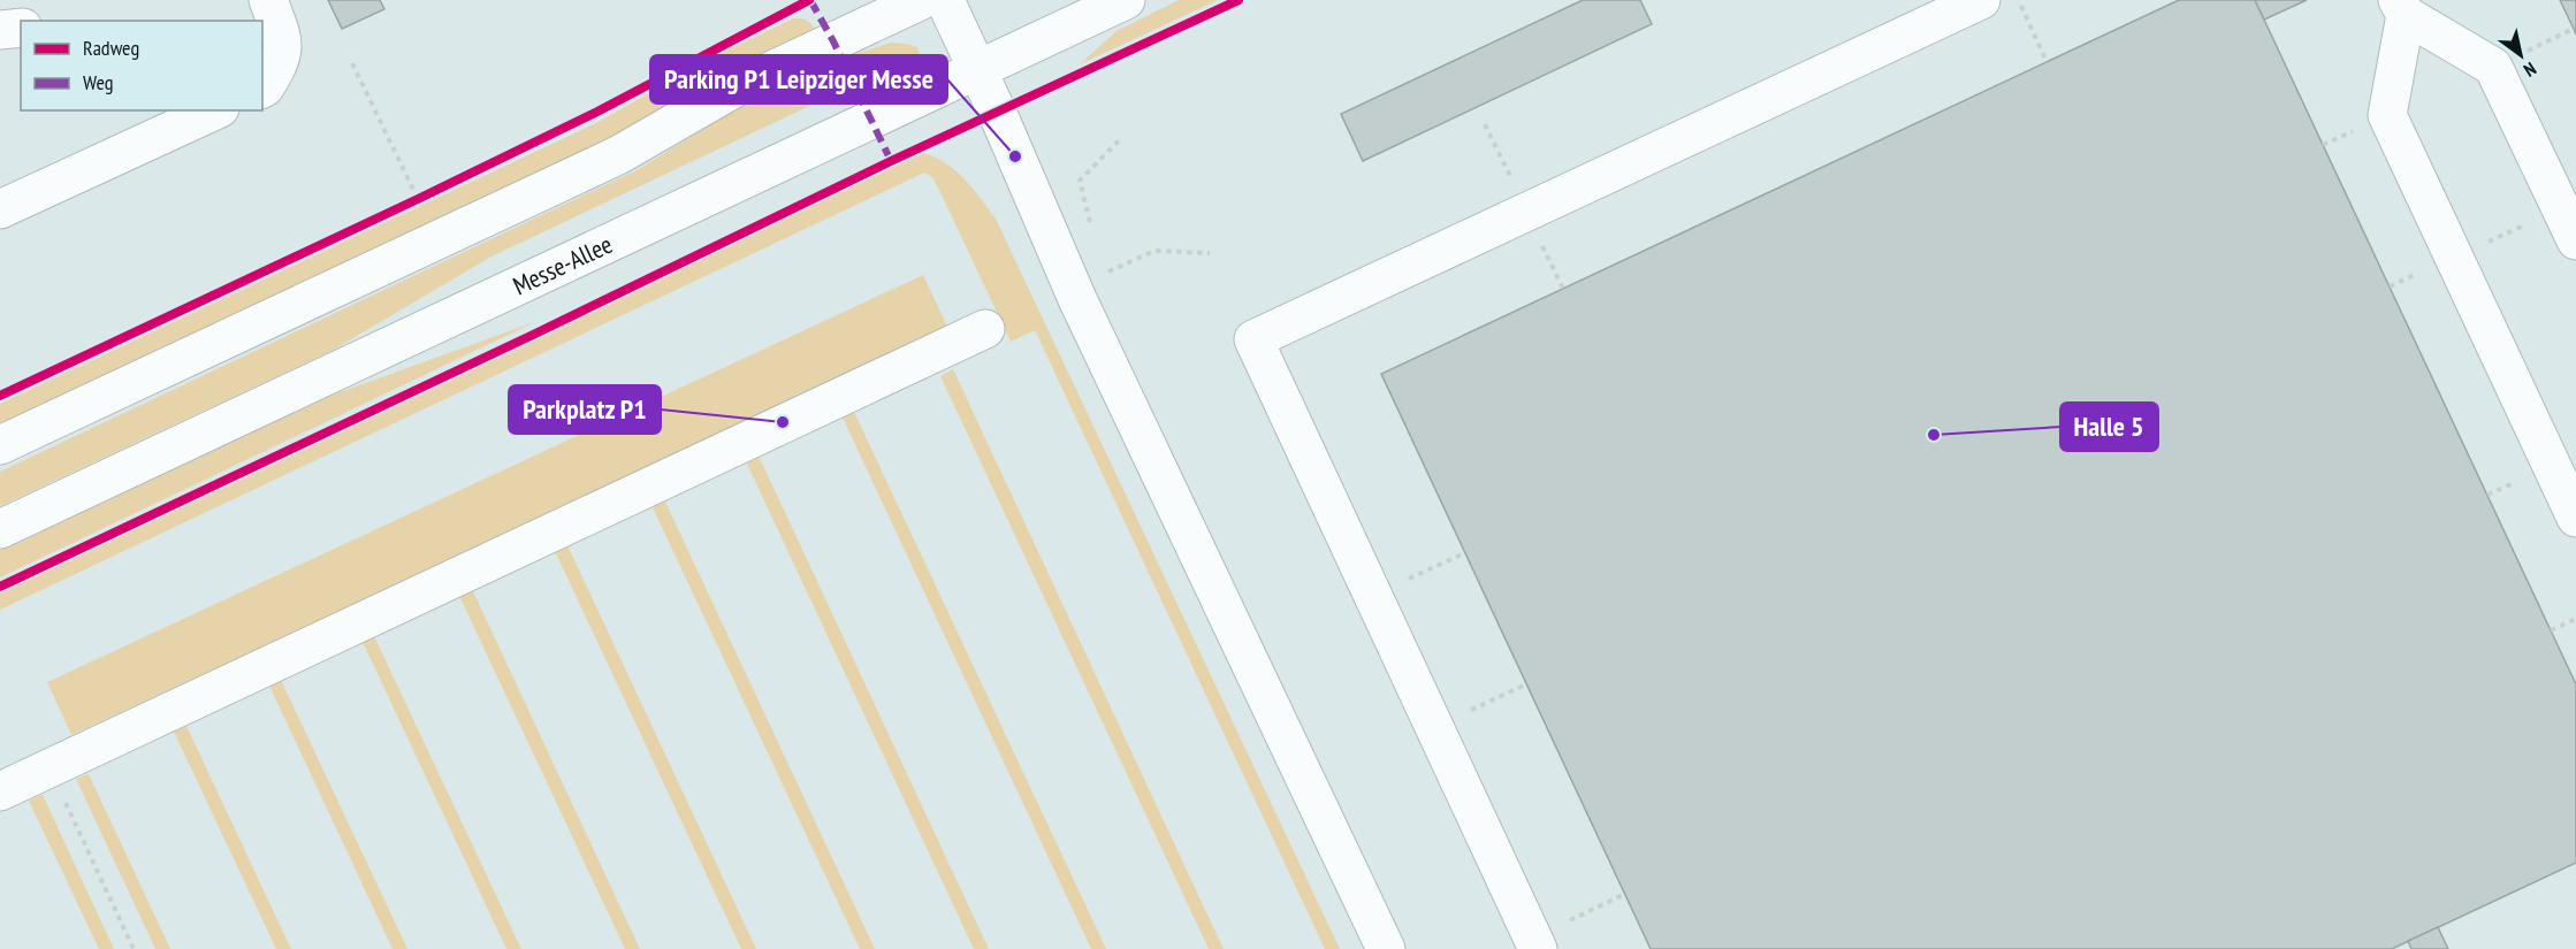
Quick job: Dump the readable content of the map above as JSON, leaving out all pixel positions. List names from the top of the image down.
{
  "streets": {
    "main road": ["Messe-Allee"]
  },
  "places": ["Parking P1 Leipziger Messe", "Parkplatz P1", "Halle 5"],
  "legend": ["Radweg", "Weg"],
  "north": "bottom right"
}
